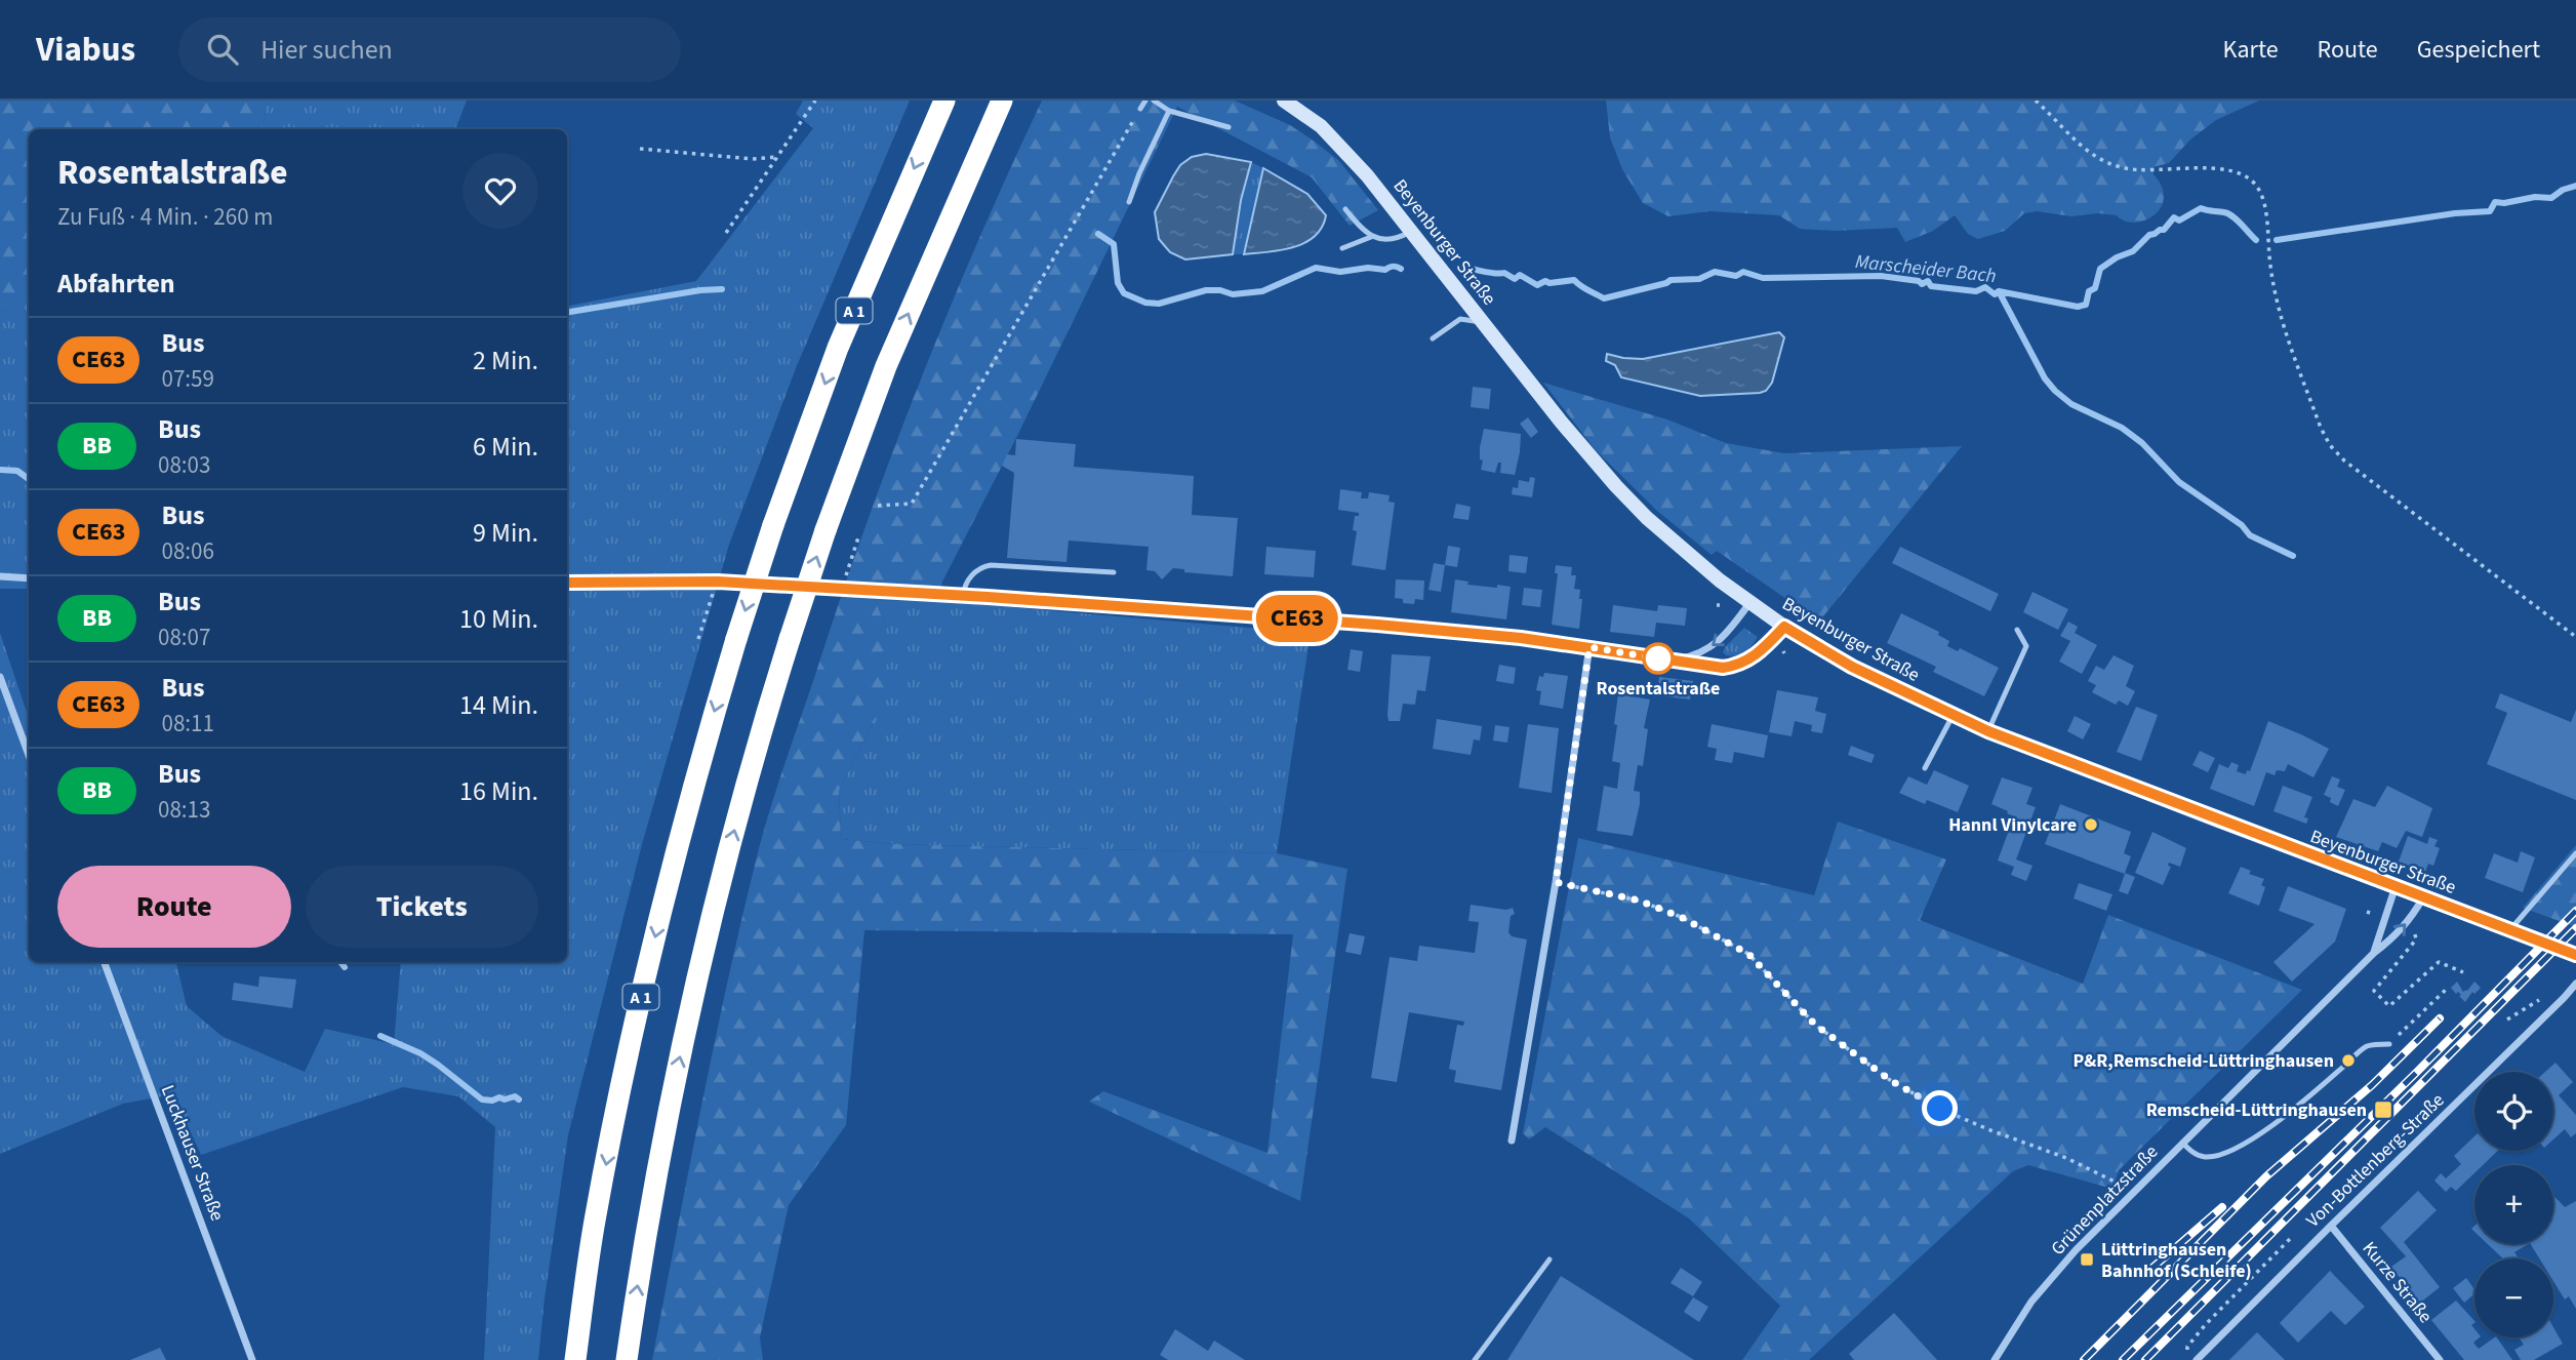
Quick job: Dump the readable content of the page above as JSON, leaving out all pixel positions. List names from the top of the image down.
{
  "streets": {
    "highway": ["A 1"],
    "main road": ["Beyenburger Straße"],
    "street": [
      "Luckhauser Straße",
      "Von-Bottlenberg-Straße",
      "Grünenplatzstraße",
      "Kurze Straße"
    ]
  },
  "crossings": [
    ["Beyenburger Straße", "Grünenplatzstraße"],
    ["Von-Bottlenberg-Straße", "Kurze Straße"]
  ],
  "water": ["Marscheider Bach"],
  "places": {
    "other": ["Rosentalstraße", "Hannl Vinylcare", "P&R,Remscheid-Lüttringhausen"],
    "transit": ["Remscheid-Lüttringhausen", "Lüttringhausen Bahnhof (Schleife)"]
  },
  "lines": ["bus line CE63"],
  "page": {
    "header": "Viabus",
    "search": "Hier suchen",
    "nav": ["Karte", "Route", "Gespeichert"],
    "on_map": "CE63",
    "heading": [
      ["Rosentalstraße", "Zu Fuß · 4 Min. · 260 m"],
      "Abfahrten"
    ],
    "list": [
      {
        "mark": "CE63",
        "name": "Bus",
        "note": "07:59",
        "value": "2 Min."
      },
      {
        "mark": "BB",
        "name": "Bus",
        "note": "08:03",
        "value": "6 Min."
      },
      {
        "mark": "CE63",
        "name": "Bus",
        "note": "08:06",
        "value": "9 Min."
      },
      {
        "mark": "BB",
        "name": "Bus",
        "note": "08:07",
        "value": "10 Min."
      },
      {
        "mark": "CE63",
        "name": "Bus",
        "note": "08:11",
        "value": "14 Min."
      },
      {
        "mark": "BB",
        "name": "Bus",
        "note": "08:13",
        "value": "16 Min."
      }
    ],
    "buttons": ["Route", "Tickets"],
    "map_buttons": ["+", "−"]
  }
}
